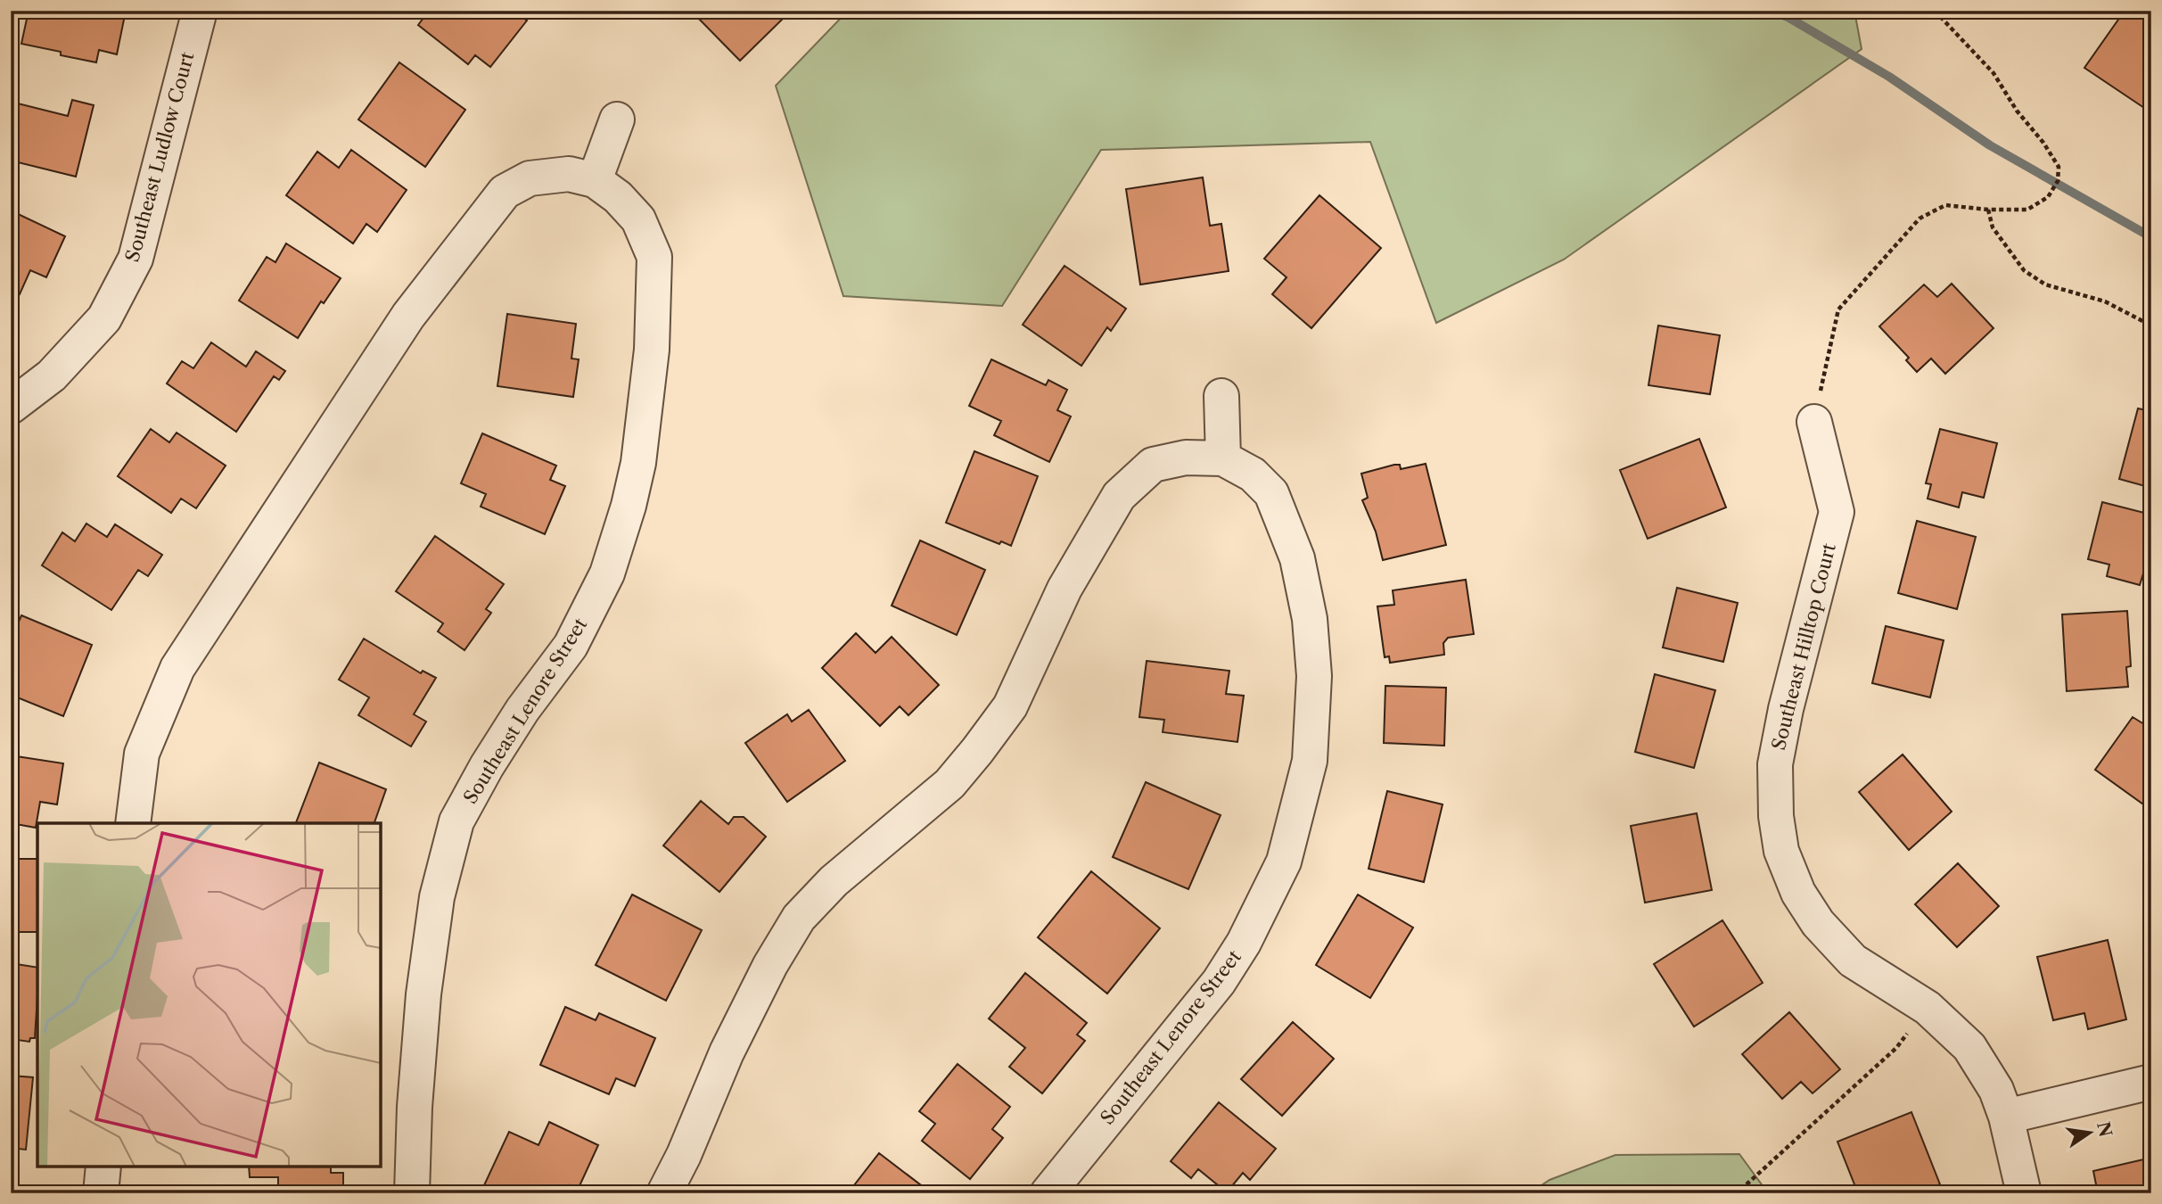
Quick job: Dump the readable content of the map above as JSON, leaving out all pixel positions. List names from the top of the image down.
{
  "streets": {
    "street": ["Southeast Ludlow Court", "Southeast Hilltop Court", "Southeast Lenore Street"]
  },
  "north": "right"
}
